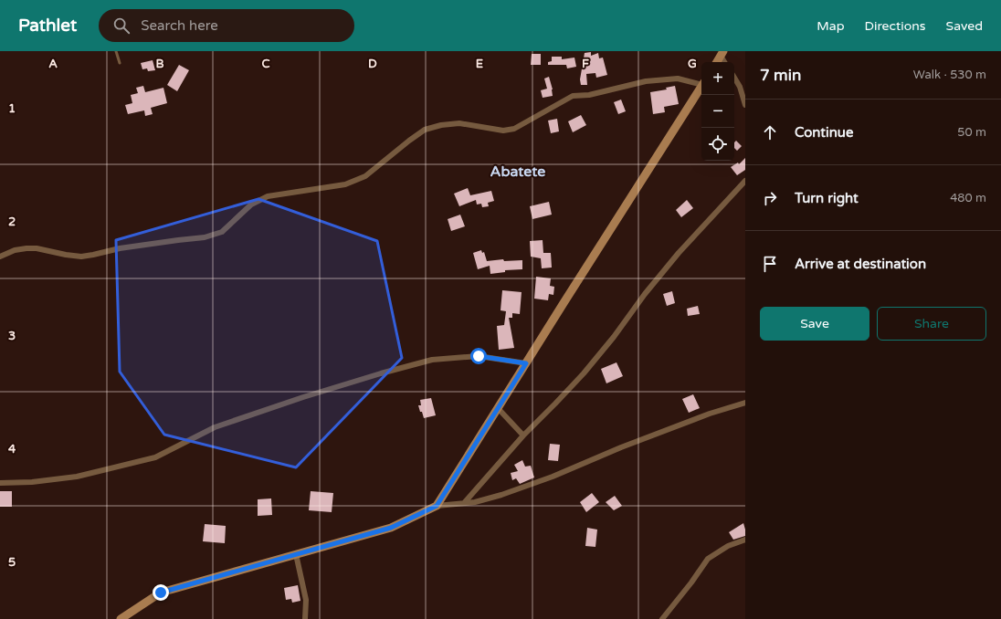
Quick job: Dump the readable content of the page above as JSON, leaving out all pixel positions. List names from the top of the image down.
{
  "districts": ["Abatete"],
  "page": {
    "header": "Pathlet",
    "search": "Search here",
    "nav": ["Map", "Directions", "Saved"],
    "heading": ["7 min", "Walk · 530 m"],
    "map_buttons": ["+", "−"],
    "list": [
      ["Continue", "50 m"],
      ["Turn right", "480 m"],
      "Arrive at destination"
    ],
    "buttons": ["Save", "Share"]
  },
  "grid": {
    "columns": [
      "A",
      "B",
      "C",
      "D",
      "E",
      "F",
      "G"
    ],
    "rows": [
      "1",
      "2",
      "3",
      "4",
      "5"
    ]
  }
}
